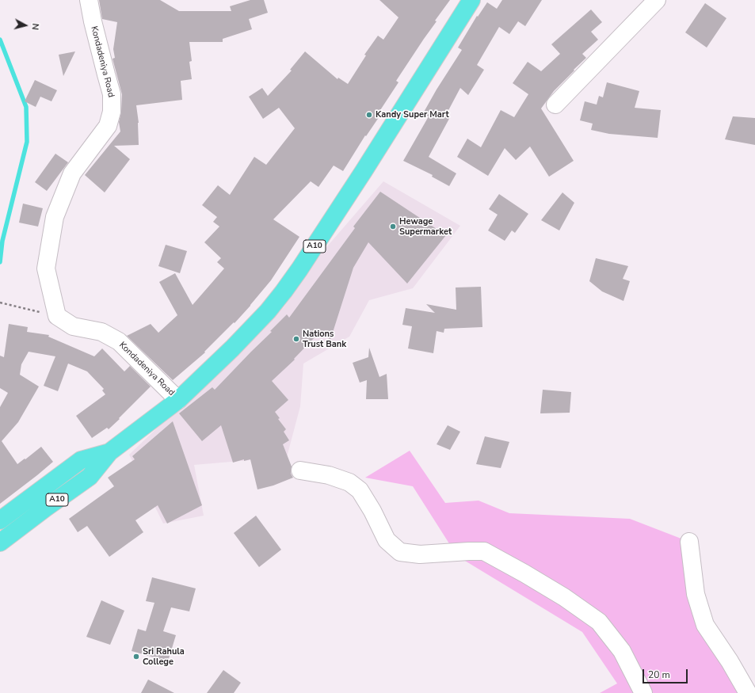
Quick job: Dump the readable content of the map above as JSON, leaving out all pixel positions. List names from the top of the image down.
{
  "streets": {
    "highway": ["A10"],
    "street": ["Kondadeniya Road"]
  },
  "crossings": [
    ["Kondadeniya Road", "A10"]
  ],
  "places": [
    "Kandy Super Mart",
    "Hewage Supermarket",
    "Nations Trust Bank",
    "Sri Rahula College"
  ],
  "scale_bar": "20 m",
  "north": "right"
}
